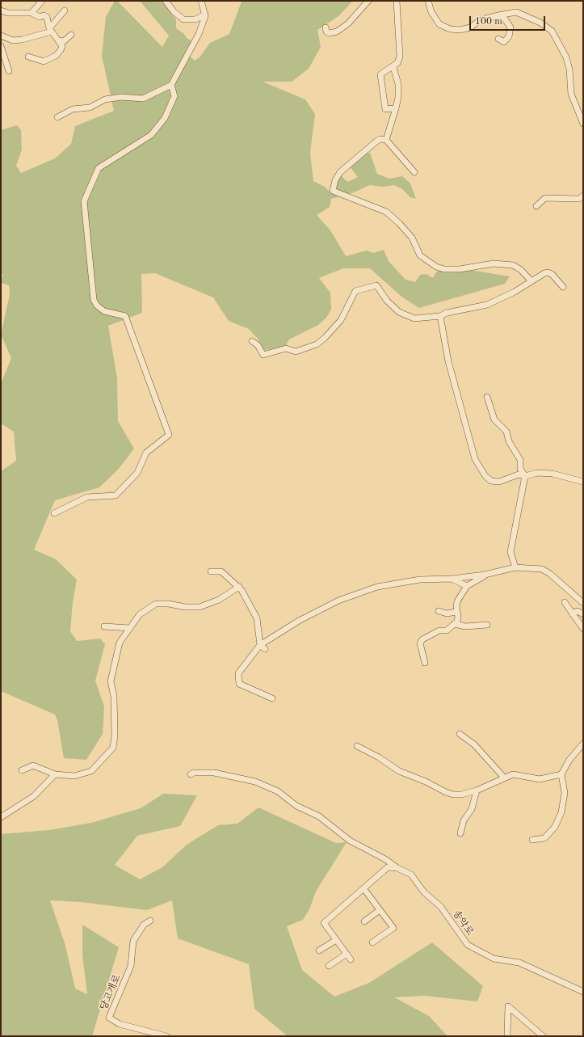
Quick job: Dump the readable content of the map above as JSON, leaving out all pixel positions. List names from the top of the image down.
{
  "streets": {
    "street": ["송악로", "당고개로"]
  },
  "scale_bar": "100 m"
}
